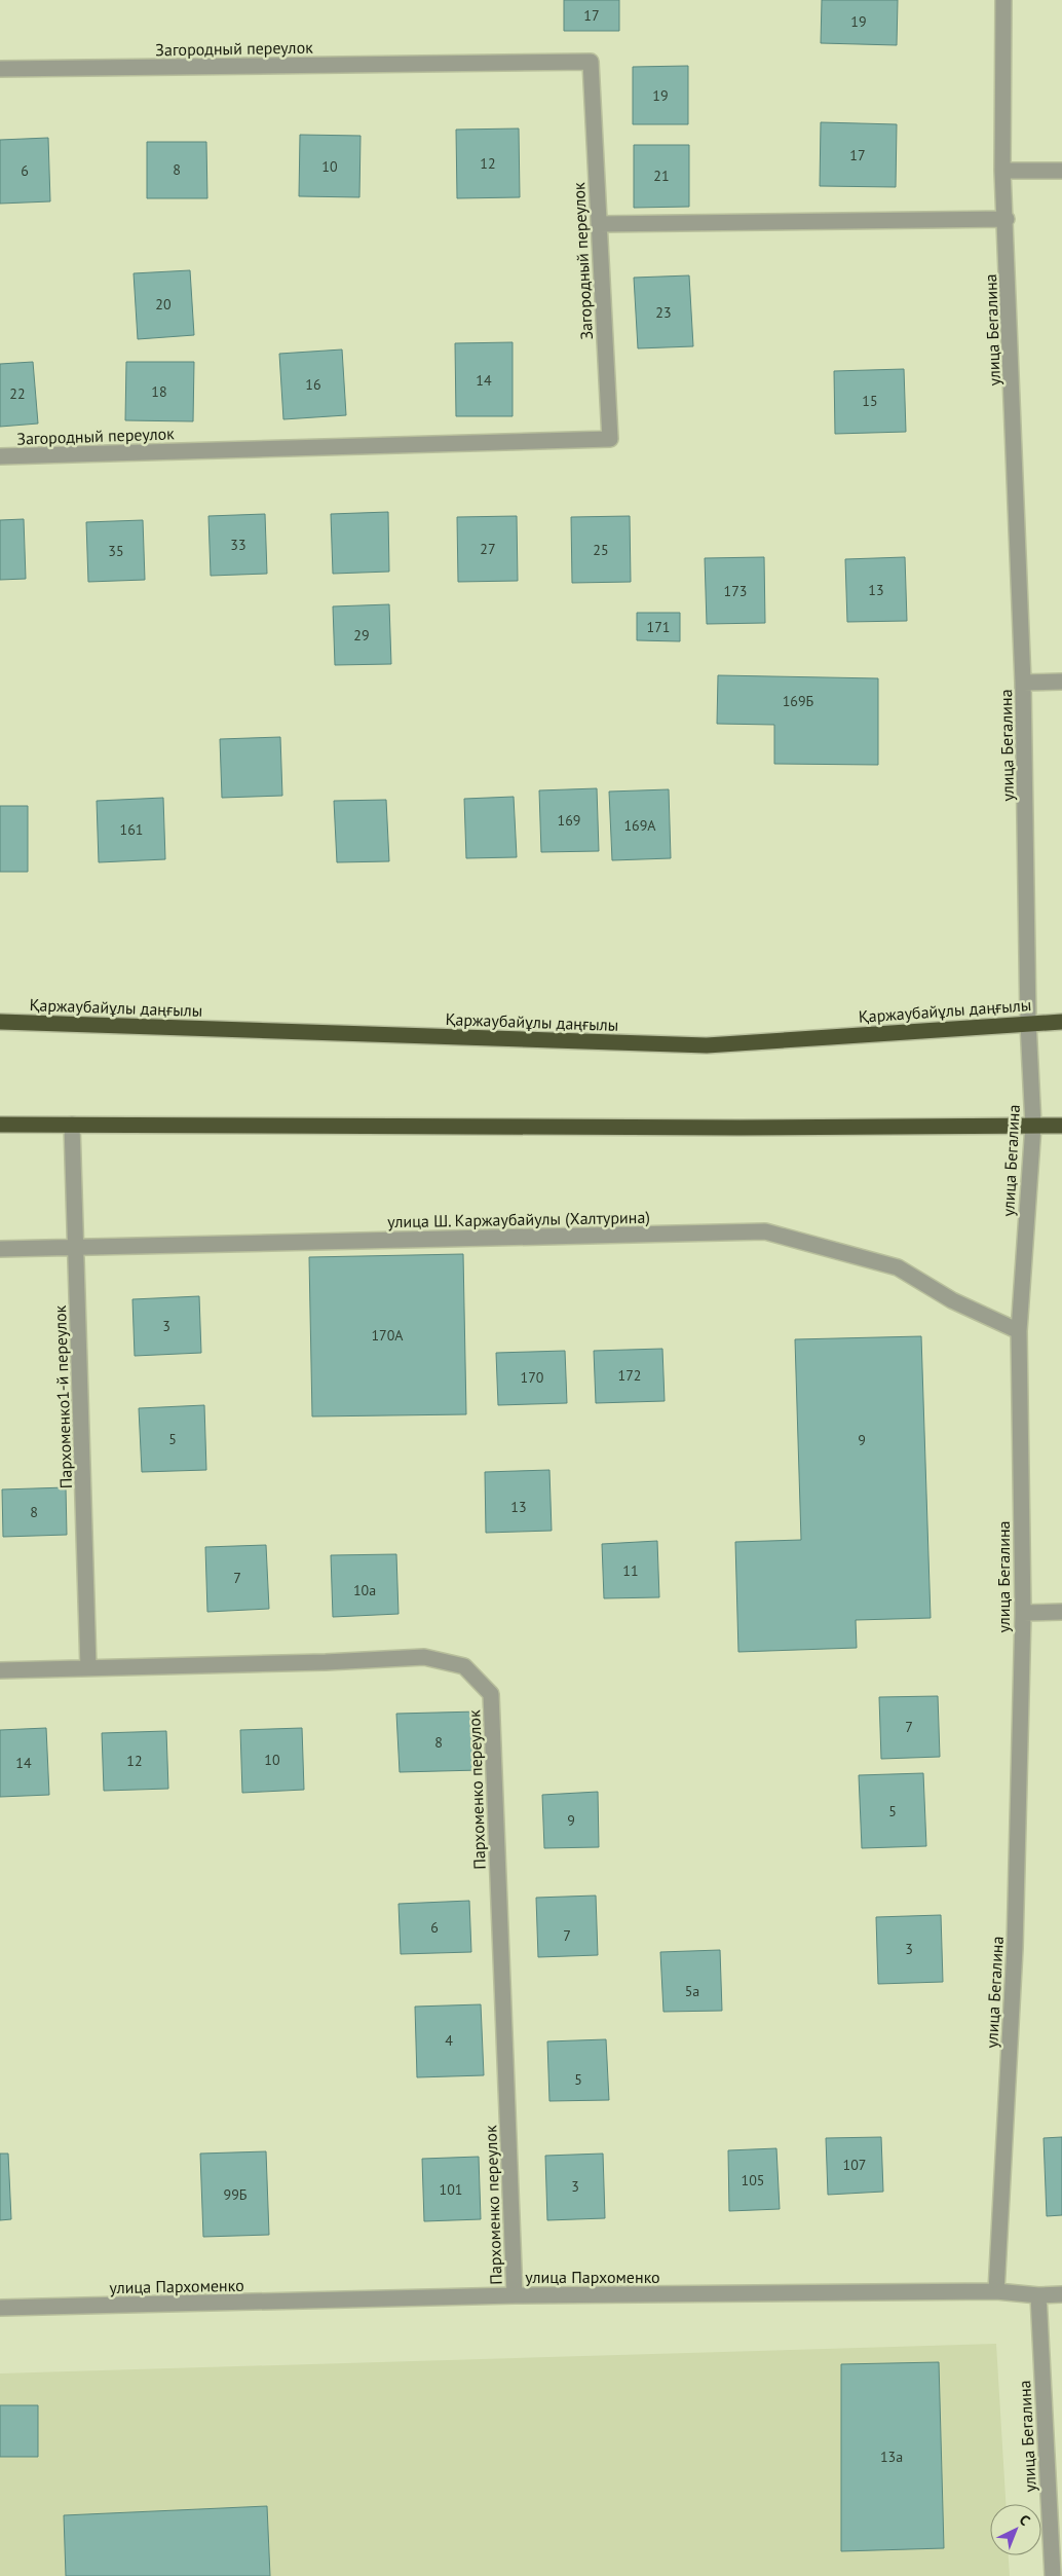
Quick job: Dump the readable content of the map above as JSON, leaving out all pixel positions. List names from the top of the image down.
{
  "streets": {
    "highway": ["Қаржаубайұлы даңғылы"],
    "street": [
      "Загородный переулок",
      "улица Бегалина",
      "улица Ш. Каржаубайулы (Халтурина)",
      "Пархоменко1-й переулок",
      "Пархоменко переулок",
      "улица Пархоменко"
    ]
  },
  "crossings": [
    ["улица Бегалина", "Қаржаубайұлы даңғылы"],
    ["улица Бегалина", "улица Ш. Каржаубайулы (Халтурина)"],
    ["улица Бегалина", "улица Пархоменко"],
    ["улица Ш. Каржаубайулы (Халтурина)", "Пархоменко1-й переулок"],
    ["Пархоменко1-й переулок", "Пархоменко переулок"],
    ["Пархоменко переулок", "улица Пархоменко"]
  ],
  "house_numbers": [
    "17",
    "19",
    "19",
    "17",
    "12",
    "10",
    "8",
    "6",
    "21",
    "20",
    "23",
    "14",
    "16",
    "18",
    "22",
    "15",
    "33",
    "27",
    "25",
    "35",
    "13",
    "173",
    "171",
    "29",
    "169Б",
    "169",
    "169А",
    "161",
    "3",
    "170А",
    "172",
    "170",
    "5",
    "9",
    "13",
    "8",
    "11",
    "7",
    "10а",
    "7",
    "8",
    "10",
    "12",
    "14",
    "5",
    "9",
    "6",
    "7",
    "3",
    "5а",
    "4",
    "5",
    "107",
    "105",
    "3",
    "101",
    "99Б",
    "13а"
  ],
  "north": "top right"
}
